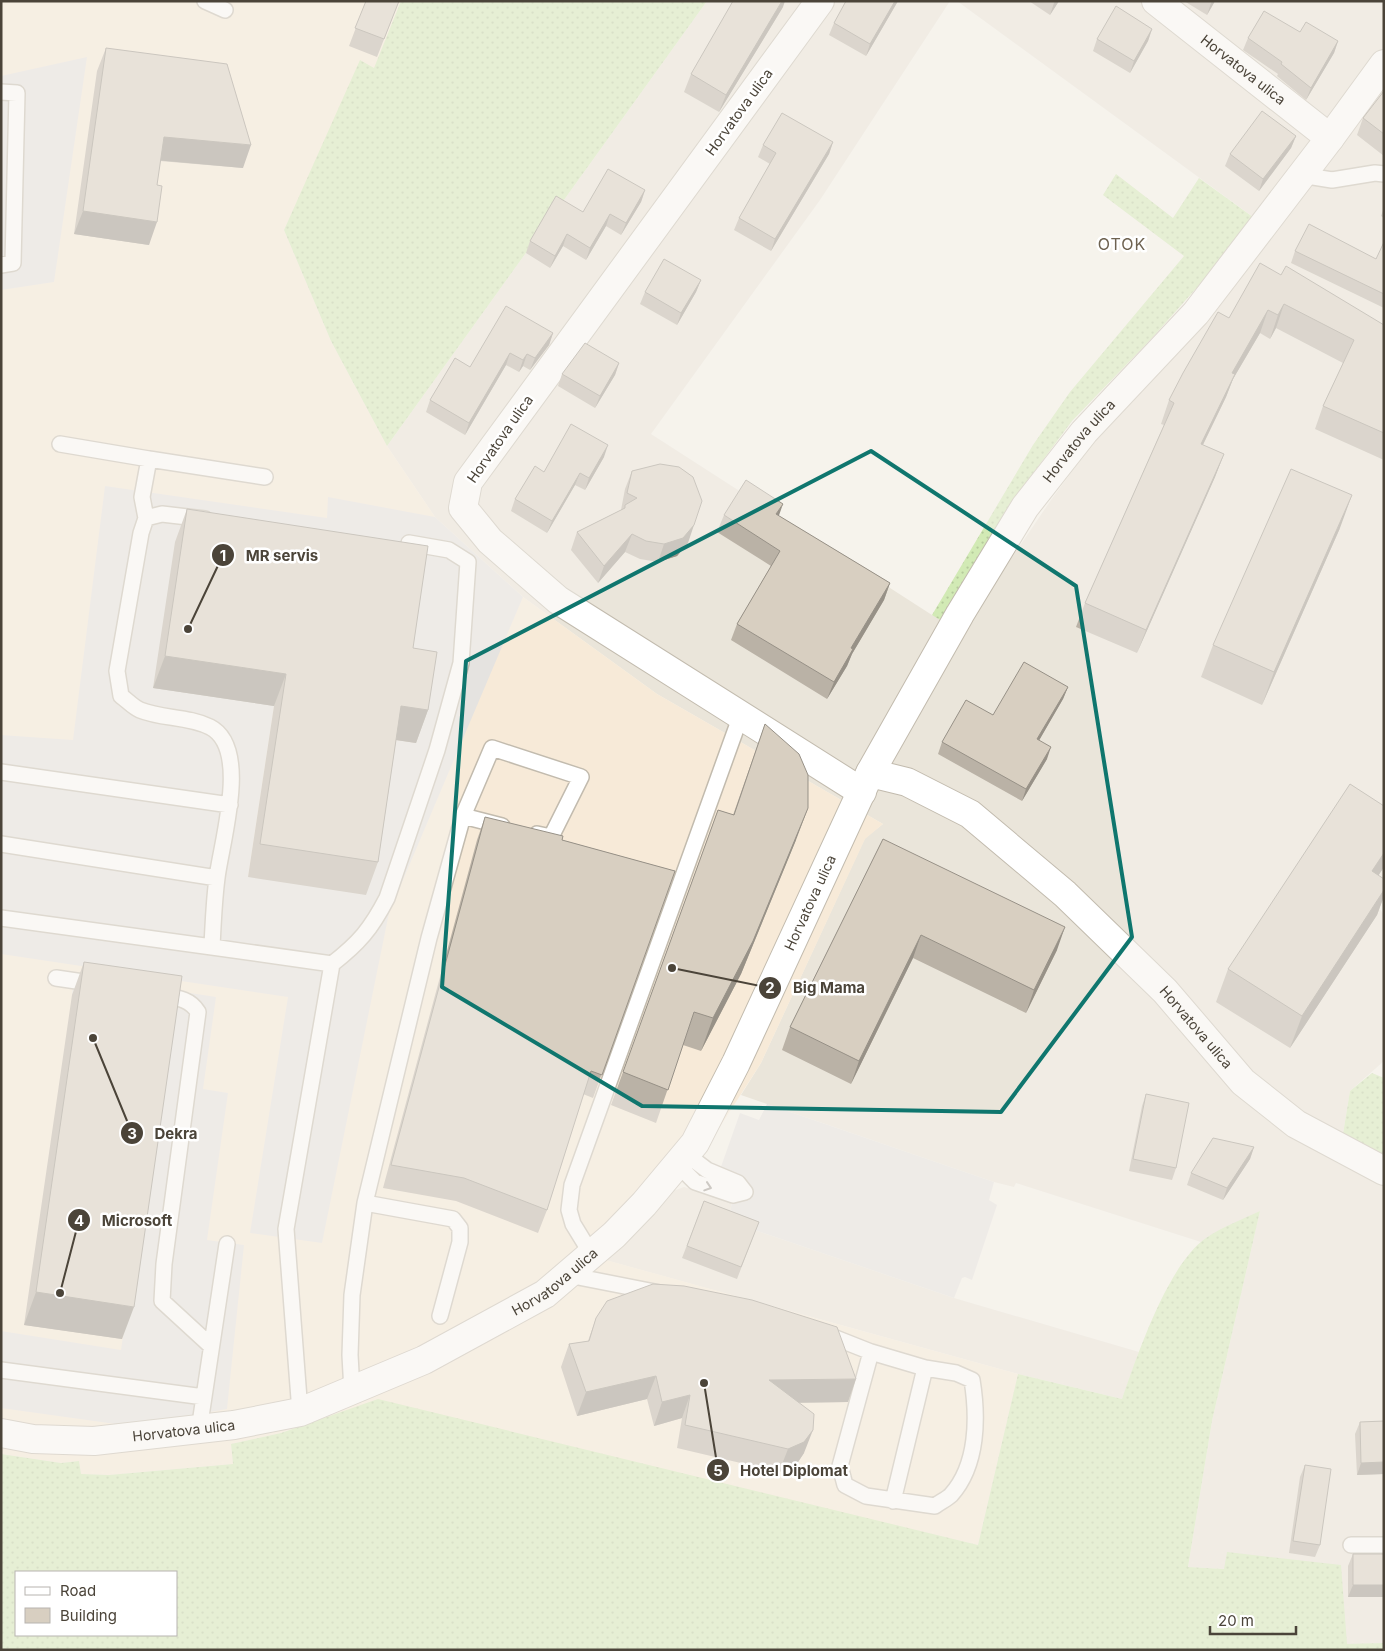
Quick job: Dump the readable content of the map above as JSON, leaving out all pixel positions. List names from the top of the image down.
{
  "streets": {
    "street": ["Horvatova ulica"]
  },
  "districts": ["OTOK"],
  "places": [
    "MR servis",
    "Big Mama",
    "Dekra",
    "Microsoft",
    "Hotel Diplomat"
  ],
  "legend": ["Road", "Building"],
  "scale_bar": "20 m"
}
